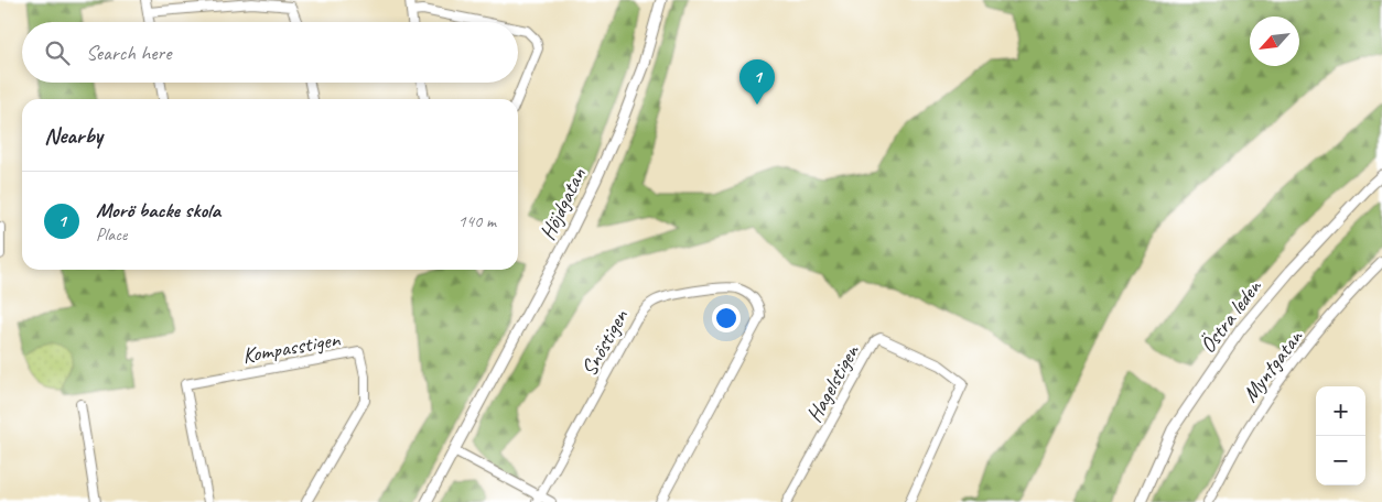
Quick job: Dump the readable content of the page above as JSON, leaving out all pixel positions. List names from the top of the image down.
{
  "streets": {
    "street": [
      "Höjdgatan",
      "Östra leden",
      "Snöstigen",
      "Kompasstigen",
      "Myntgatan",
      "Hagelstigen"
    ]
  },
  "north": "bottom left",
  "page": {
    "search": "Search here",
    "pins": "1",
    "heading": "Nearby",
    "list": [
      {
        "mark": "1",
        "name": "Morö backe skola",
        "note": "Place",
        "value": "140 m"
      }
    ],
    "map_buttons": ["+", "−"]
  }
}
